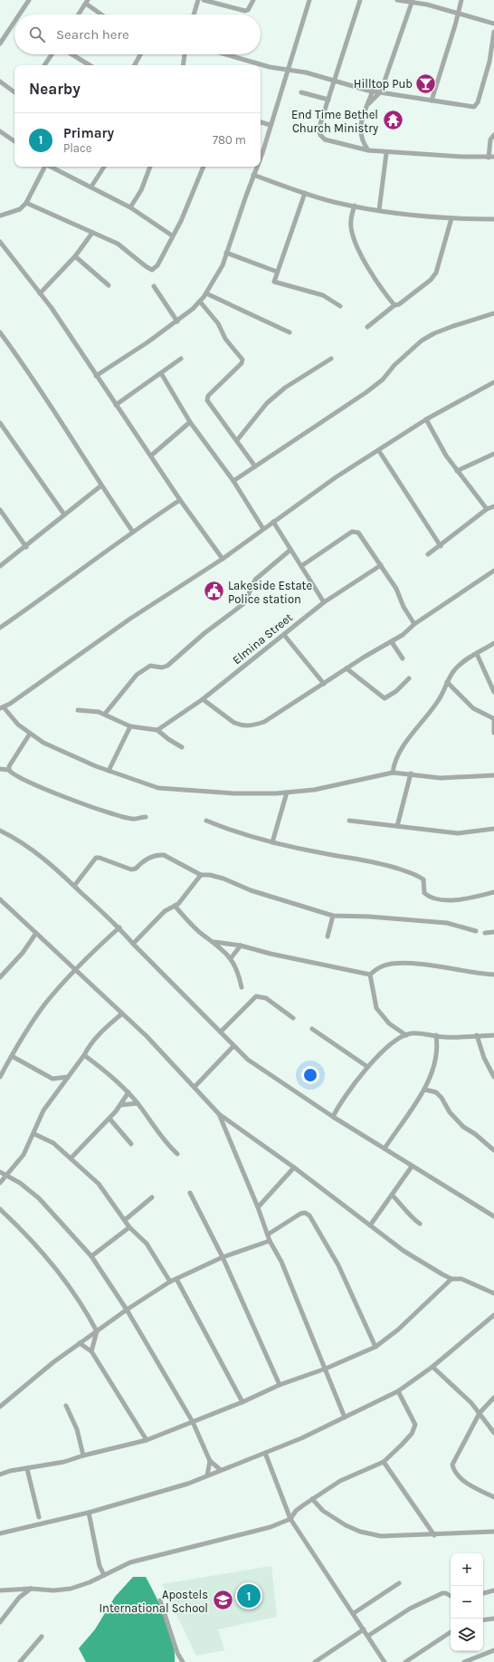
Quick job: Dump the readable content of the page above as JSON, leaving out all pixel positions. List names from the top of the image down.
{
  "streets": {
    "street": ["Elmina Street"]
  },
  "places": {
    "bar": ["Hilltop Pub"],
    "temple": ["End Time Bethel Church Ministry"],
    "public building": ["Lakeside Estate Police station"],
    "school or university": ["Apostels International School"]
  },
  "page": {
    "search": "Search here",
    "heading": "Nearby",
    "list": [
      {
        "mark": "1",
        "name": "Primary",
        "note": "Place",
        "value": "780 m"
      }
    ],
    "map_buttons": ["+", "−"],
    "pins": "1"
  }
}
